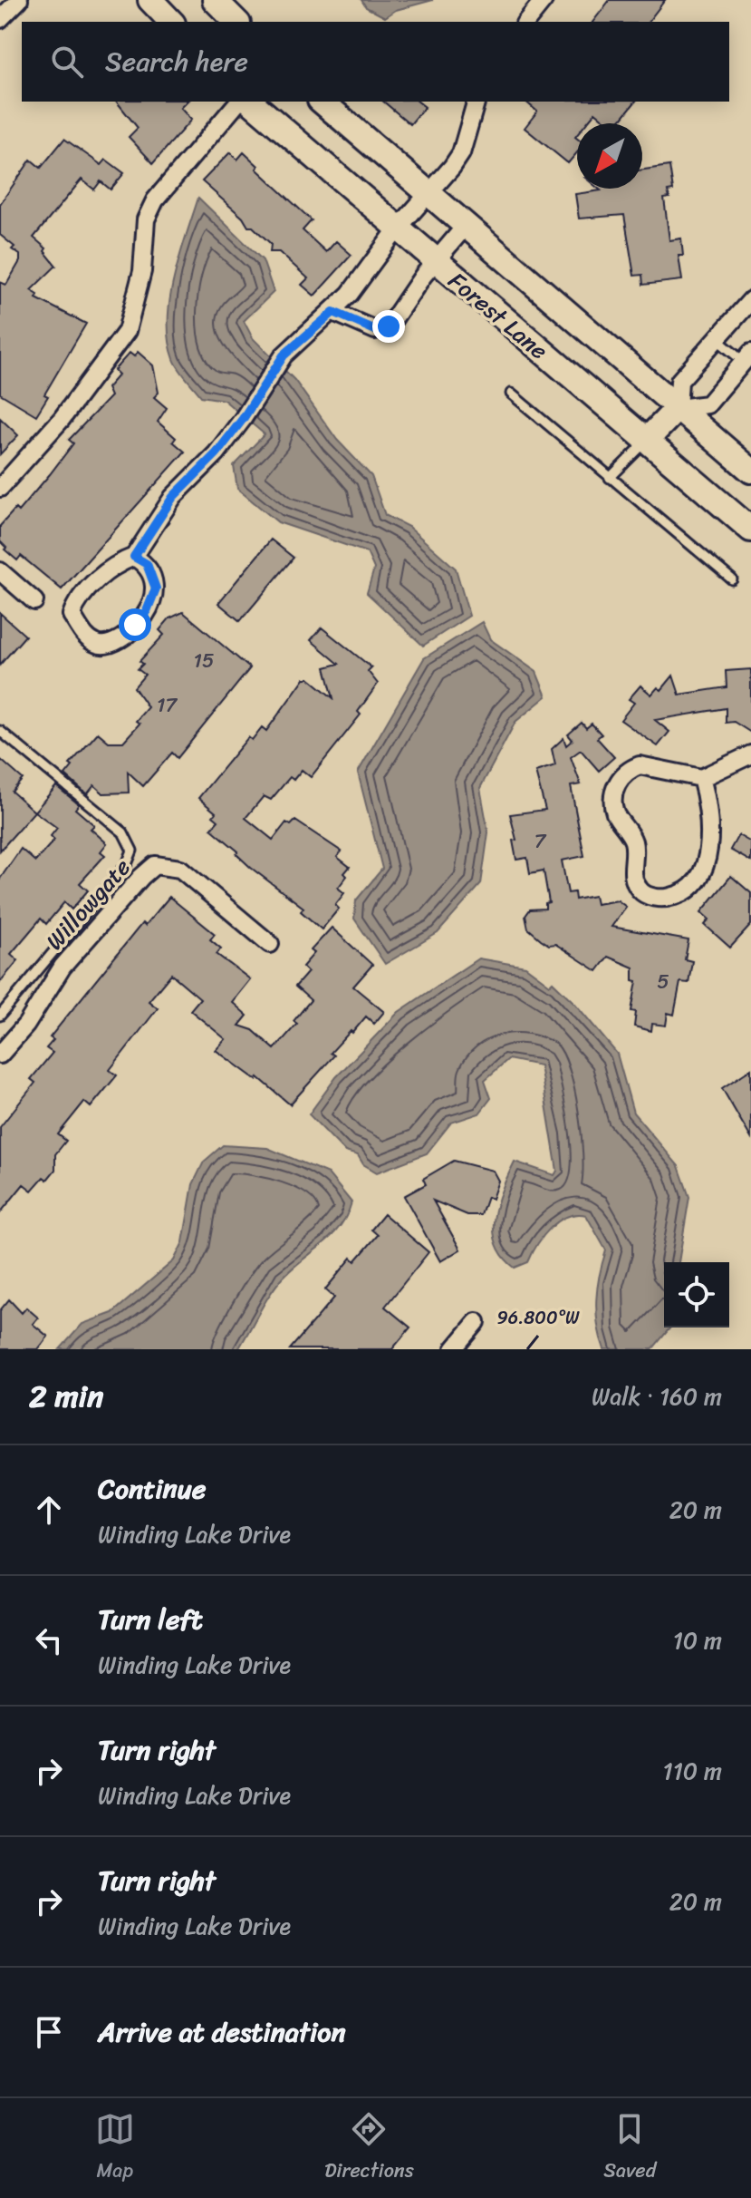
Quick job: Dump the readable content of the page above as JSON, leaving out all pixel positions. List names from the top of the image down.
{
  "streets": {
    "main road": ["Forest Lane"],
    "street": ["Willowgate"]
  },
  "house_numbers": [
    "15",
    "17",
    "7",
    "5"
  ],
  "north": "bottom left",
  "page": {
    "search": "Search here",
    "heading": ["2 min", "Walk · 160 m"],
    "list": [
      ["Continue", "Winding Lake Drive", "20 m"],
      ["Turn left", "Winding Lake Drive", "10 m"],
      ["Turn right", "Winding Lake Drive", "110 m"],
      ["Turn right", "Winding Lake Drive", "20 m"],
      "Arrive at destination"
    ],
    "nav": ["Map", "Directions", "Saved"]
  },
  "coordinates": ["96.800°W"]
}
